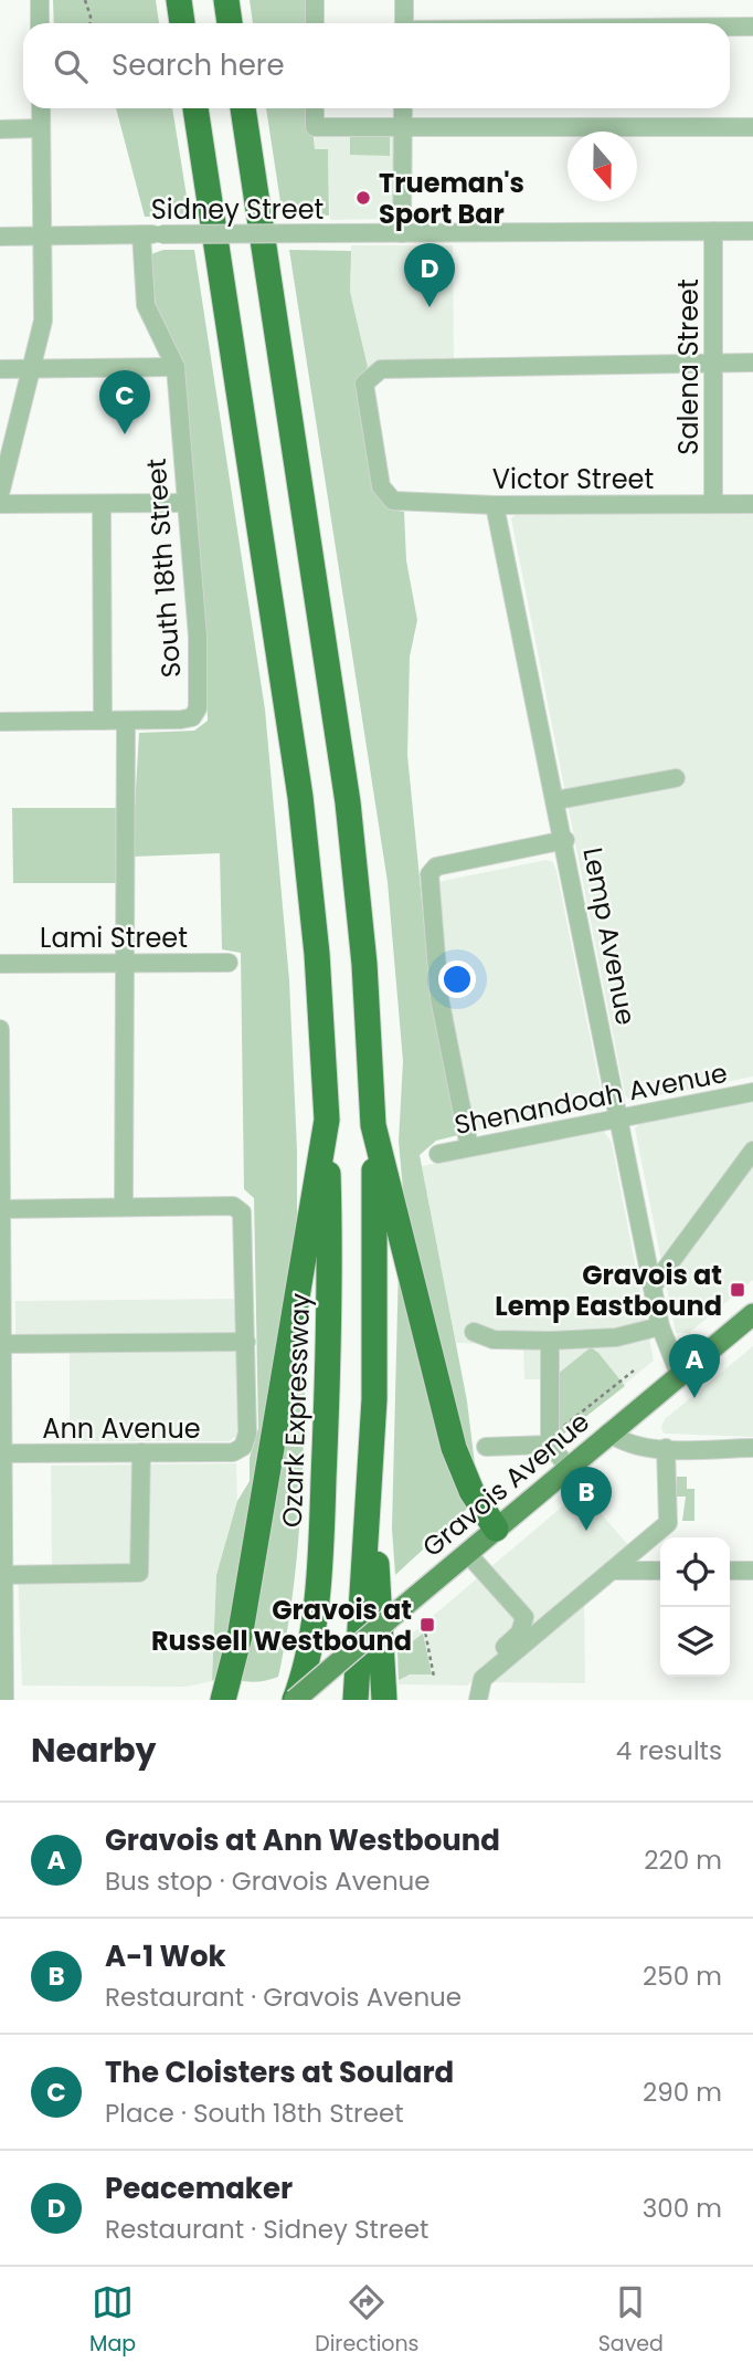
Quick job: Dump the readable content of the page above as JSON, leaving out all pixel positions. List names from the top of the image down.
{
  "streets": {
    "highway": ["Ozark Expressway"],
    "main road": ["Gravois Avenue"],
    "street": [
      "Sidney Street",
      "Salena Street",
      "Victor Street",
      "South 18th Street",
      "Lemp Avenue",
      "Lami Street",
      "Shenandoah Avenue",
      "Ann Avenue"
    ]
  },
  "crossings": [
    ["Sidney Street", "Salena Street"],
    ["Sidney Street", "South 18th Street"],
    ["Salena Street", "Victor Street"],
    ["Victor Street", "Lemp Avenue"],
    ["Lemp Avenue", "Shenandoah Avenue"],
    ["Lemp Avenue", "Gravois Avenue"],
    ["Ozark Expressway", "Gravois Avenue"]
  ],
  "places": {
    "other": ["Trueman's Sport Bar"],
    "transit": ["Gravois at Lemp Eastbound", "Gravois at Russell Westbound"]
  },
  "north": "bottom",
  "page": {
    "search": "Search here",
    "pins": [
      "D",
      "C",
      "A",
      "B"
    ],
    "heading": ["Nearby", "4 results"],
    "list": [
      {
        "mark": "A",
        "name": "Gravois at Ann Westbound",
        "note": "Bus stop · Gravois Avenue",
        "value": "220 m"
      },
      {
        "mark": "B",
        "name": "A-1 Wok",
        "note": "Restaurant · Gravois Avenue",
        "value": "250 m"
      },
      {
        "mark": "C",
        "name": "The Cloisters at Soulard",
        "note": "Place · South 18th Street",
        "value": "290 m"
      },
      {
        "mark": "D",
        "name": "Peacemaker",
        "note": "Restaurant · Sidney Street",
        "value": "300 m"
      }
    ],
    "nav": ["Map", "Directions", "Saved"]
  }
}
